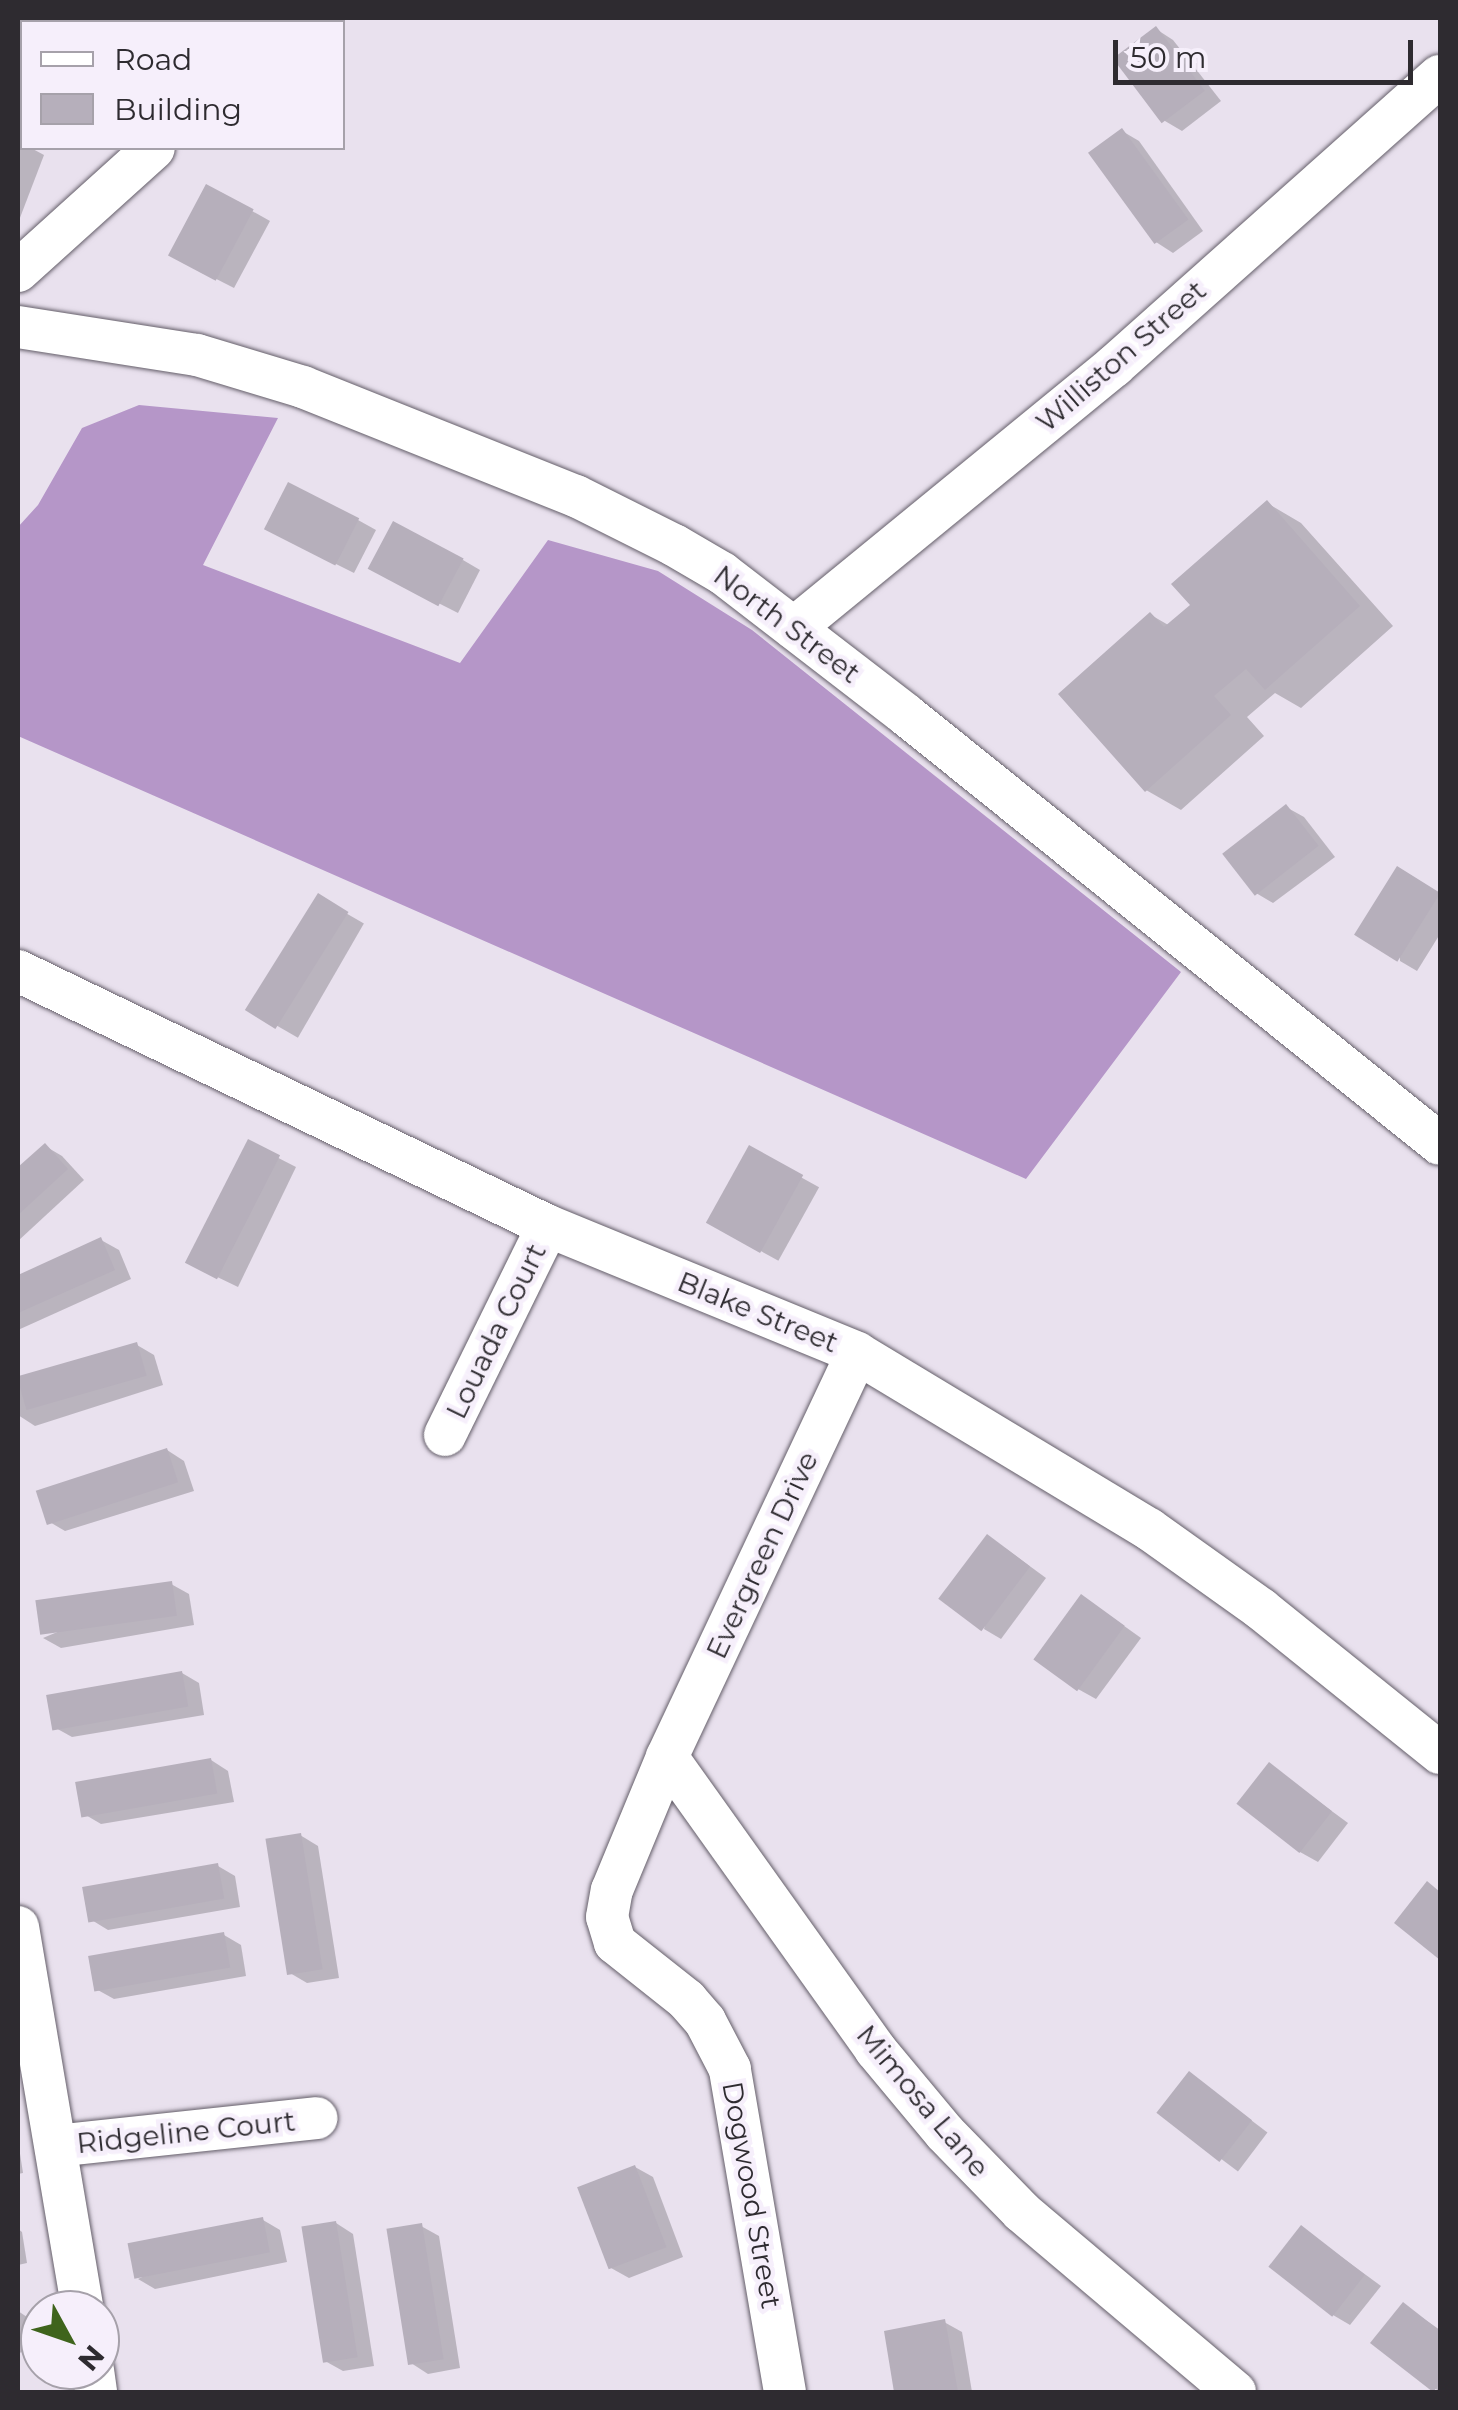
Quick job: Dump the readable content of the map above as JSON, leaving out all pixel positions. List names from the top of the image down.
{
  "streets": {
    "street": [
      "Williston Street",
      "North Street",
      "Blake Street",
      "Louada Court",
      "Evergreen Drive",
      "Mimosa Lane",
      "Ridgeline Court",
      "Dogwood Street"
    ]
  },
  "crossings": [
    ["Williston Street", "North Street"],
    ["Blake Street", "Louada Court"],
    ["Blake Street", "Evergreen Drive"],
    ["Evergreen Drive", "Mimosa Lane"],
    ["Evergreen Drive", "Dogwood Street"],
    ["Mimosa Lane", "Dogwood Street"]
  ],
  "legend": ["Road", "Building"],
  "scale_bar": "50 m",
  "north": "bottom right"
}
